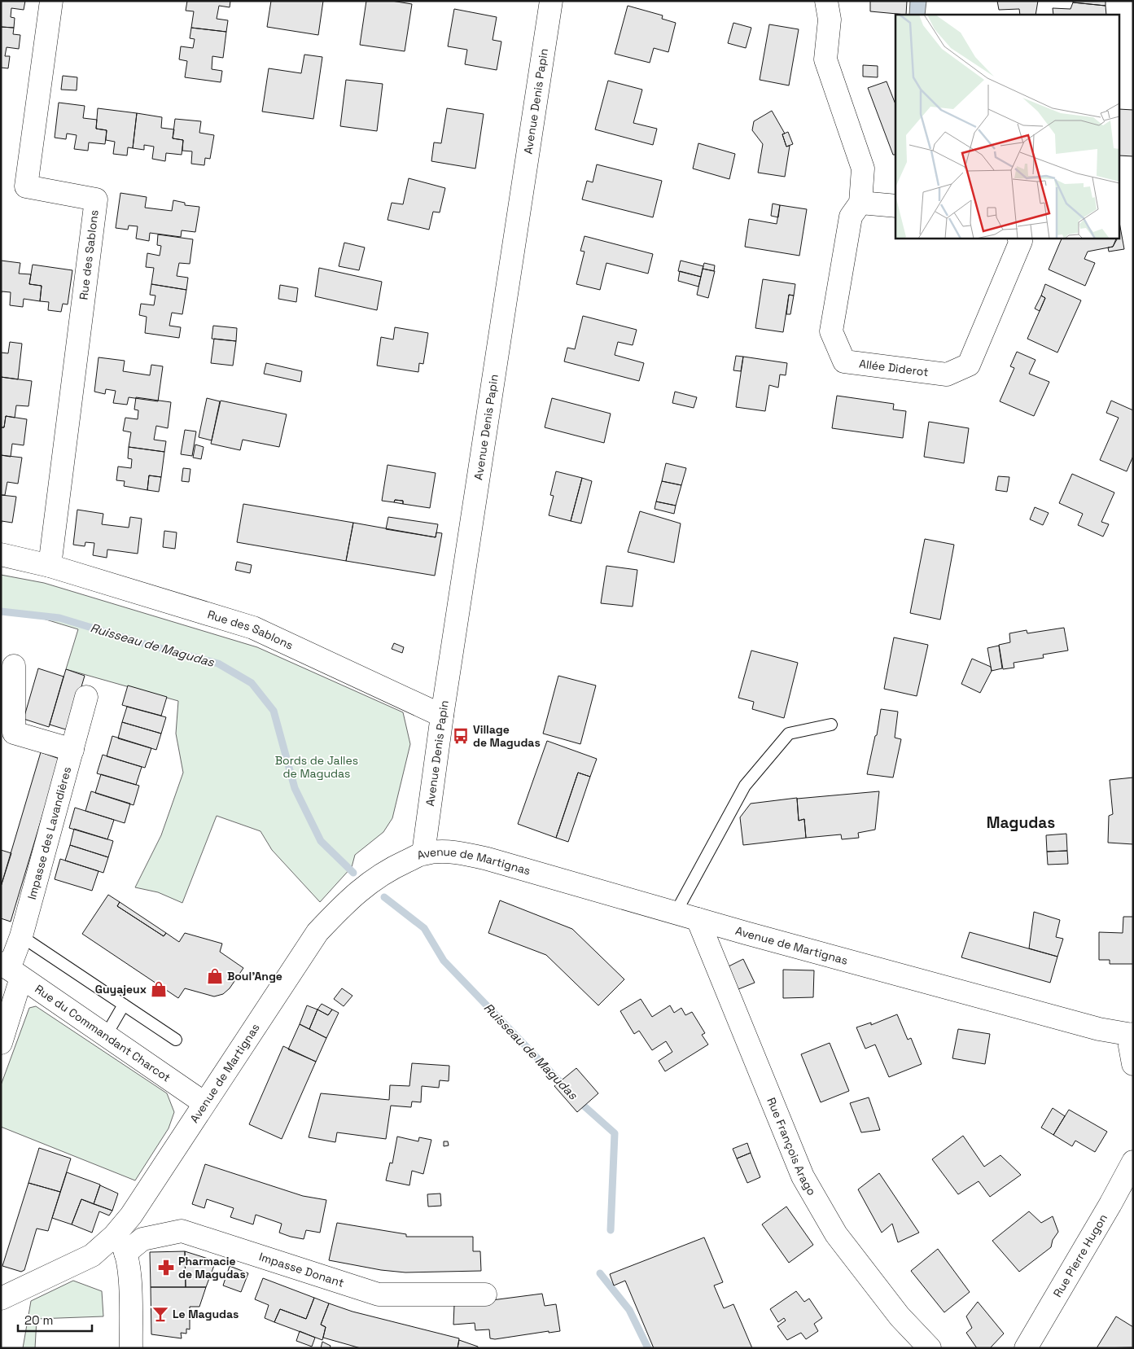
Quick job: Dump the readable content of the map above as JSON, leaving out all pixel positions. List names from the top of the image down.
{
  "streets": {
    "street": [
      "Avenue Denis Papin",
      "Rue des Sablons",
      "Allée Diderot",
      "Impasse des Lavandières",
      "Avenue de Martignas",
      "Rue du Commandant Charcot",
      "Rue François Arago",
      "Rue Pierre Hugon",
      "Impasse Donant"
    ]
  },
  "crossings": [
    ["Avenue Denis Papin", "Rue des Sablons"],
    ["Avenue Denis Papin", "Avenue de Martignas"],
    ["Impasse des Lavandières", "Rue du Commandant Charcot"],
    ["Avenue de Martignas", "Rue du Commandant Charcot"],
    ["Avenue de Martignas", "Rue François Arago"],
    ["Avenue de Martignas", "Impasse Donant"]
  ],
  "districts": ["Magudas"],
  "water": ["Ruisseau de Magudas"],
  "parks": ["Bords de Jalles de Magudas"],
  "places": {
    "bus stop": ["Village de Magudas"],
    "shop": ["Boul'Ange", "Guyajeux"],
    "pharmacy": ["Pharmacie de Magudas"],
    "bar": ["Le Magudas"]
  },
  "scale_bar": "20 m"
}
